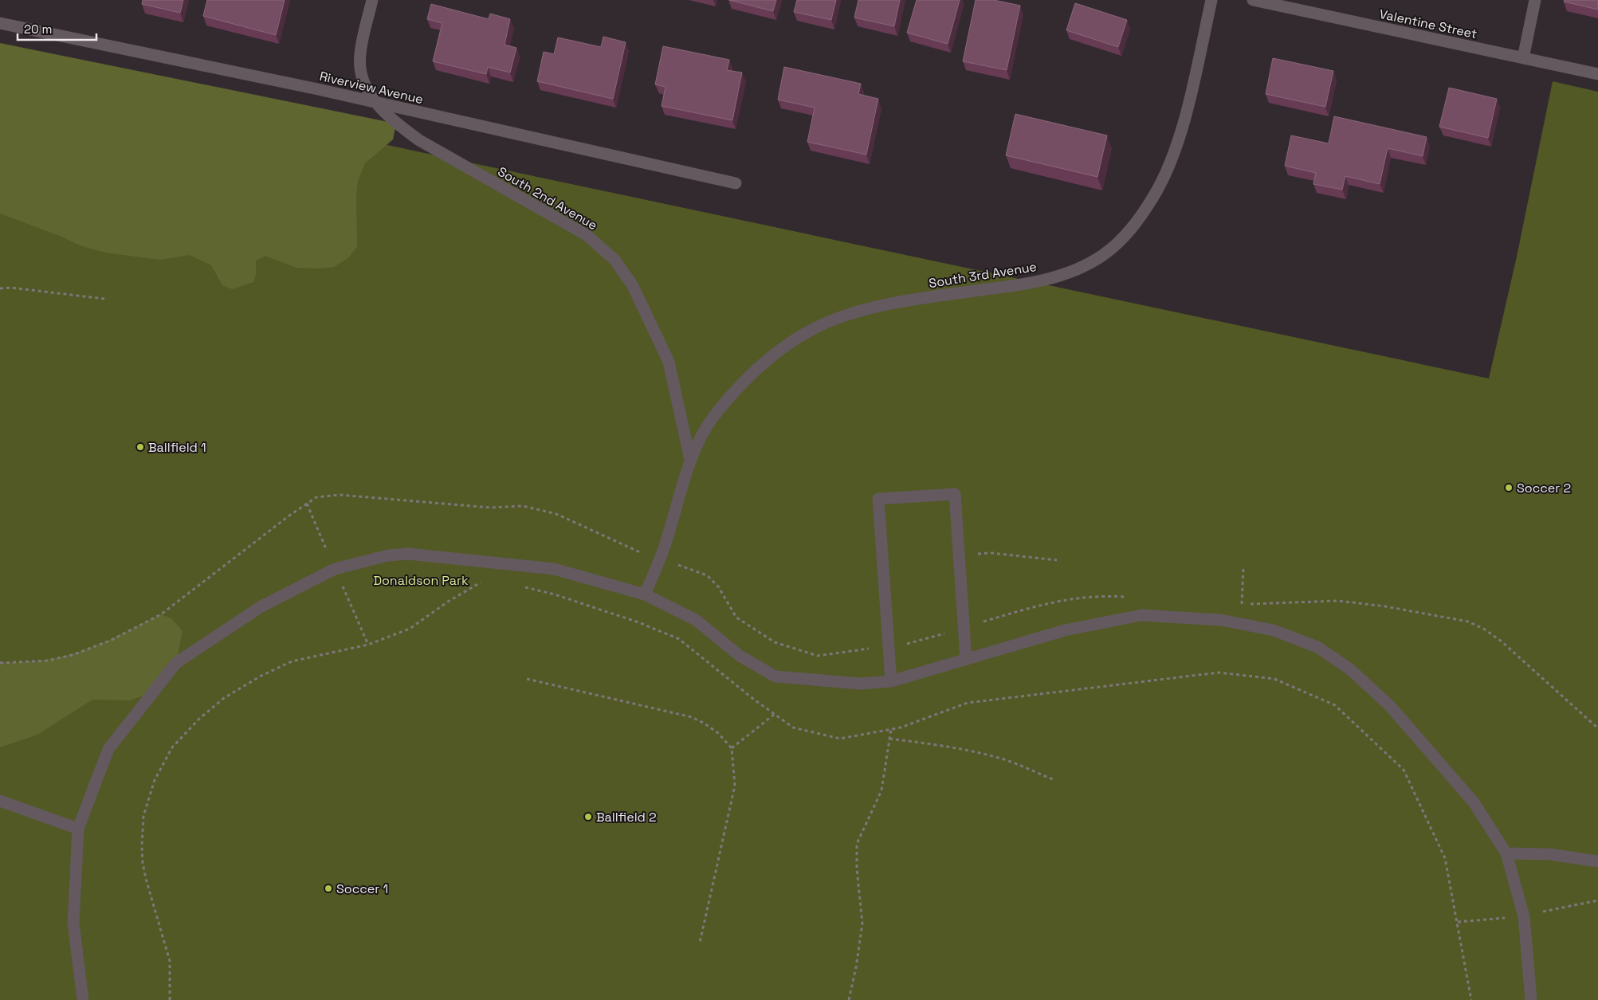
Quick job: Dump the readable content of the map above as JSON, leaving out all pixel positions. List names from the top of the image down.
{
  "streets": {
    "street": [
      "Valentine Street",
      "Riverview Avenue",
      "South 2nd Avenue",
      "South 3rd Avenue"
    ]
  },
  "crossings": [
    ["Riverview Avenue", "South 2nd Avenue"],
    ["South 2nd Avenue", "South 3rd Avenue"]
  ],
  "parks": ["Donaldson Park"],
  "places": [
    "Ballfield 1",
    "Soccer 2",
    "Ballfield 2",
    "Soccer 1"
  ],
  "scale_bar": "20 m"
}
